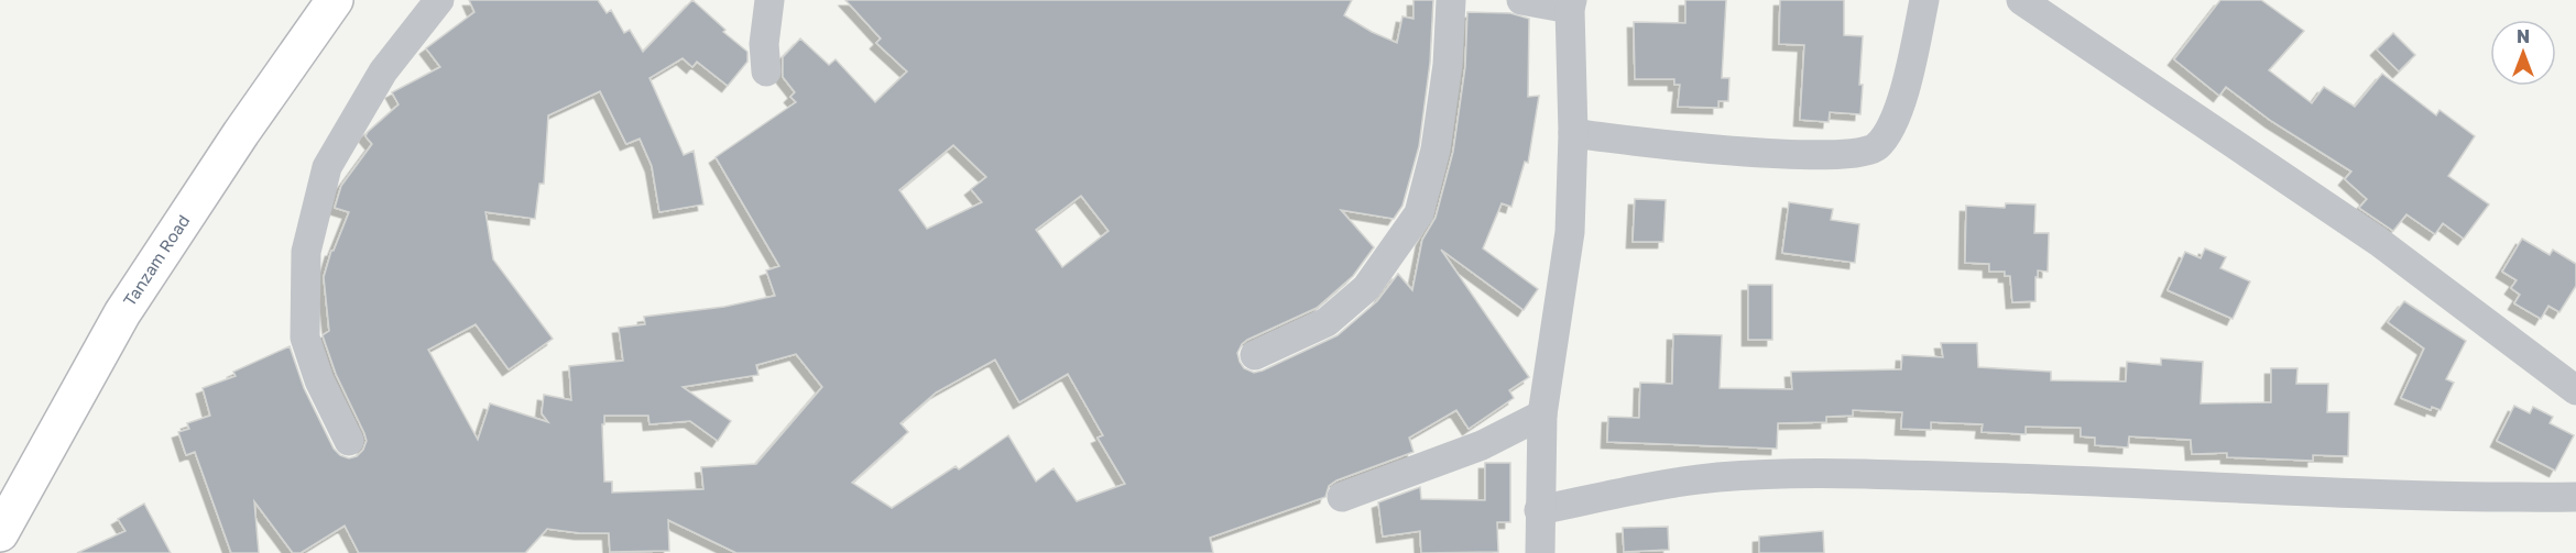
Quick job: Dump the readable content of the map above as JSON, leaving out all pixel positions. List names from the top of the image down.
{
  "streets": {
    "highway": ["Tanzam Road"]
  },
  "north": "top"
}
